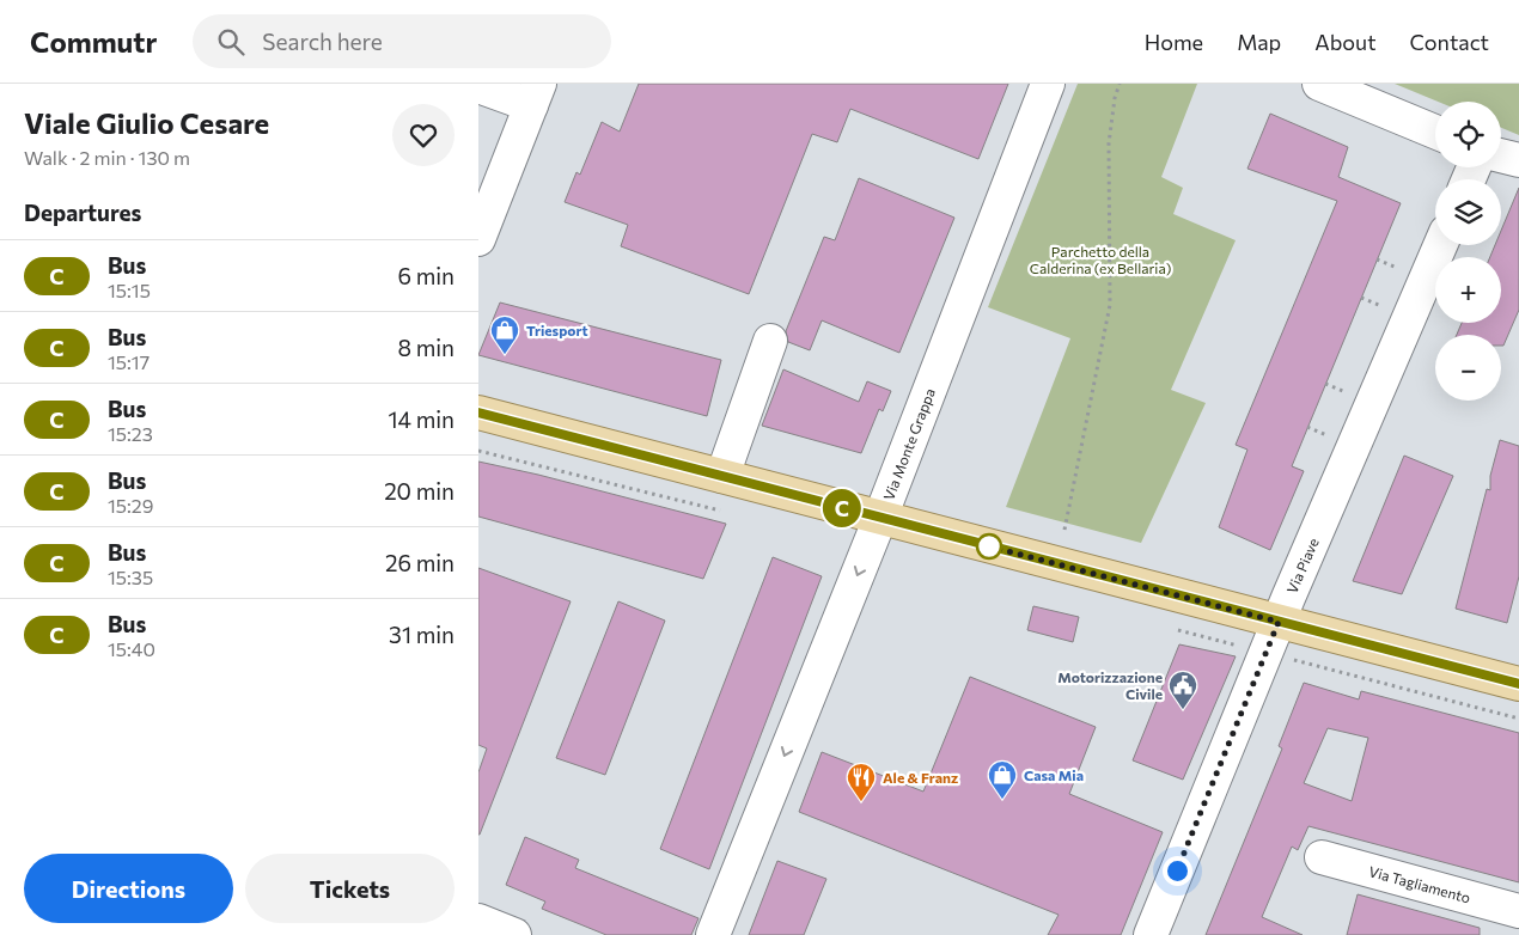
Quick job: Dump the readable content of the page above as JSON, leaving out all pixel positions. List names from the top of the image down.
{
  "streets": {
    "street": ["Via Monte Grappa", "Via Piave", "Via Tagliamento"]
  },
  "one_way": ["Via Monte Grappa"],
  "parks": ["Parchetto della Calderina (ex Bellaria)"],
  "places": {
    "shop": ["Triesport", "Casa Mia"],
    "public building": ["Motorizzazione Civile"],
    "restaurant": ["Ale & Franz"]
  },
  "lines": ["bus line C"],
  "page": {
    "header": "Commutr",
    "search": "Search here",
    "nav": [
      "Home",
      "Map",
      "About",
      "Contact"
    ],
    "heading": [
      ["Viale Giulio Cesare", "Walk · 2 min · 130 m"],
      "Departures"
    ],
    "on_map": "C",
    "map_buttons": ["+", "−"],
    "list": [
      {
        "mark": "C",
        "name": "Bus",
        "note": "15:15",
        "value": "6 min"
      },
      {
        "mark": "C",
        "name": "Bus",
        "note": "15:17",
        "value": "8 min"
      },
      {
        "mark": "C",
        "name": "Bus",
        "note": "15:23",
        "value": "14 min"
      },
      {
        "mark": "C",
        "name": "Bus",
        "note": "15:29",
        "value": "20 min"
      },
      {
        "mark": "C",
        "name": "Bus",
        "note": "15:35",
        "value": "26 min"
      },
      {
        "mark": "C",
        "name": "Bus",
        "note": "15:40",
        "value": "31 min"
      }
    ],
    "buttons": ["Directions", "Tickets"]
  }
}
